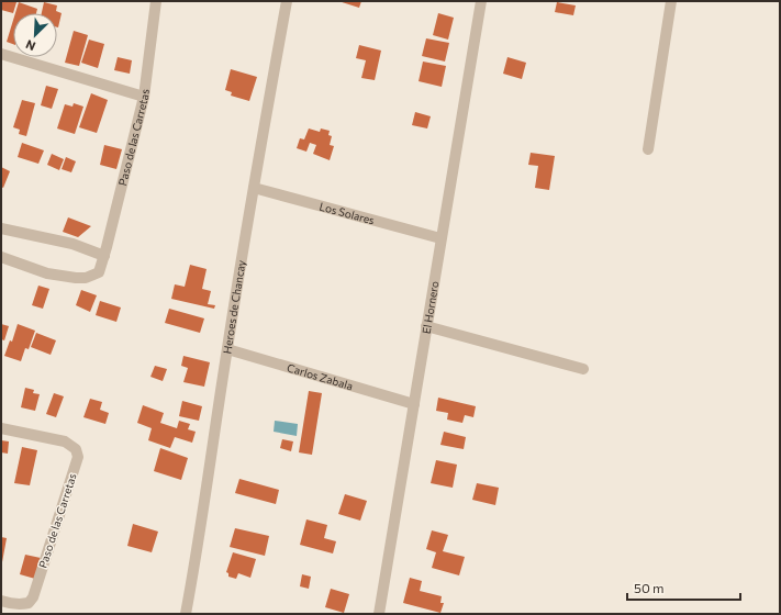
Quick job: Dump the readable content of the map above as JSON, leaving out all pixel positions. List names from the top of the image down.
{
  "streets": {
    "street": [
      "Paso de las Carretas",
      "Los Solares",
      "Heroes de Chancay",
      "El Hornero",
      "Carlos Zabala"
    ]
  },
  "crossings": [
    ["Los Solares", "Heroes de Chancay"],
    ["Los Solares", "El Hornero"],
    ["Heroes de Chancay", "Carlos Zabala"],
    ["El Hornero", "Carlos Zabala"]
  ],
  "scale_bar": "50 m",
  "north": "bottom left"
}
